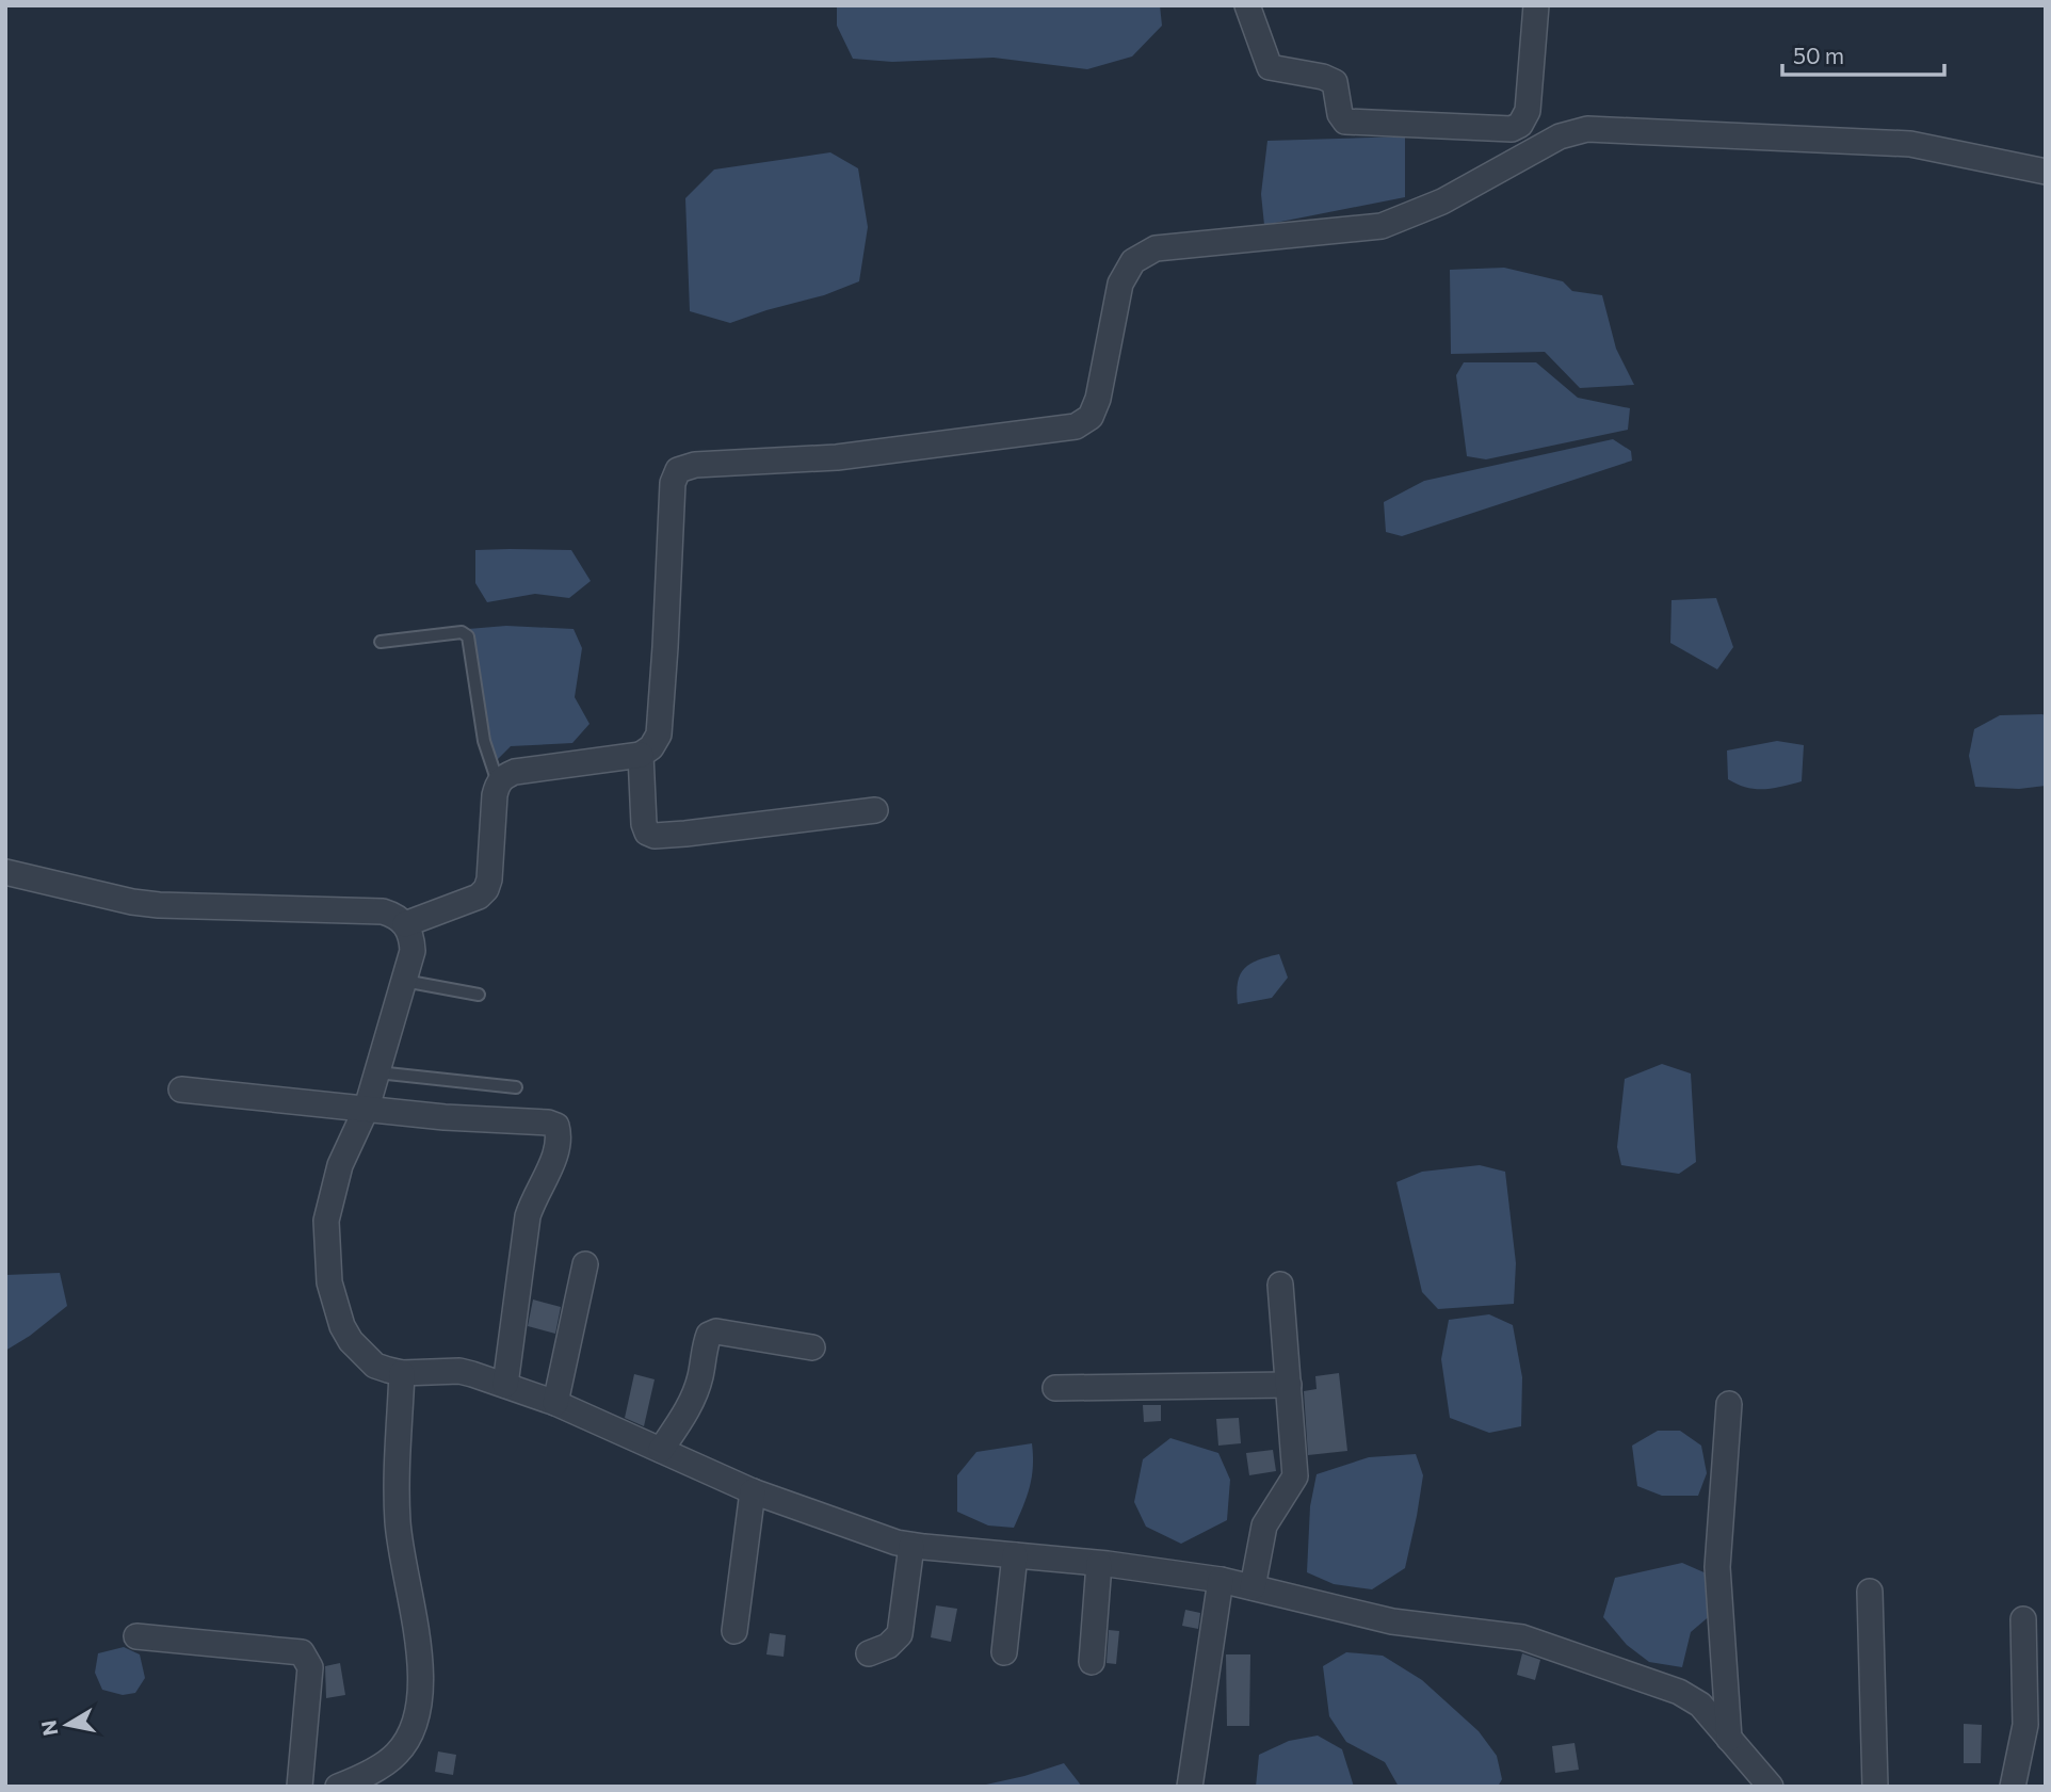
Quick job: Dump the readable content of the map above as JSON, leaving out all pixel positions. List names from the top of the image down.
{
  "scale_bar": "50 m",
  "north": "left"
}
